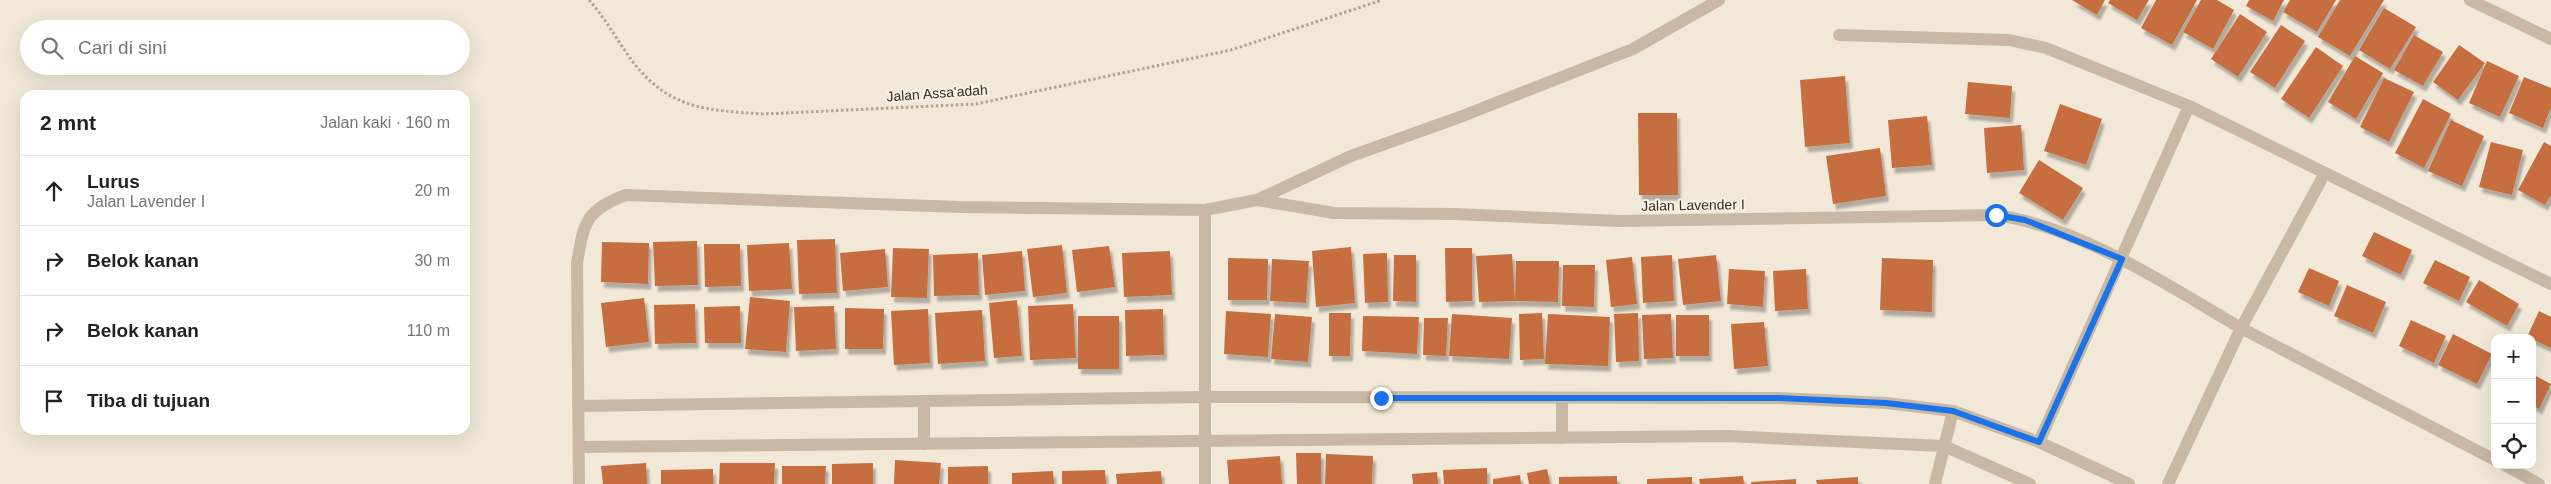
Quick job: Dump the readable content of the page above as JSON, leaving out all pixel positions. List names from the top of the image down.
{
  "streets": {
    "street": ["Jalan Lavender I"],
    "path": ["Jalan Assa'adah"]
  },
  "page": {
    "search": "Cari di sini",
    "heading": ["2 mnt", "Jalan kaki · 160 m"],
    "list": [
      ["Lurus", "Jalan Lavender I", "20 m"],
      ["Belok kanan", "30 m"],
      ["Belok kanan", "110 m"],
      "Tiba di tujuan"
    ],
    "map_buttons": ["+", "−"]
  }
}
